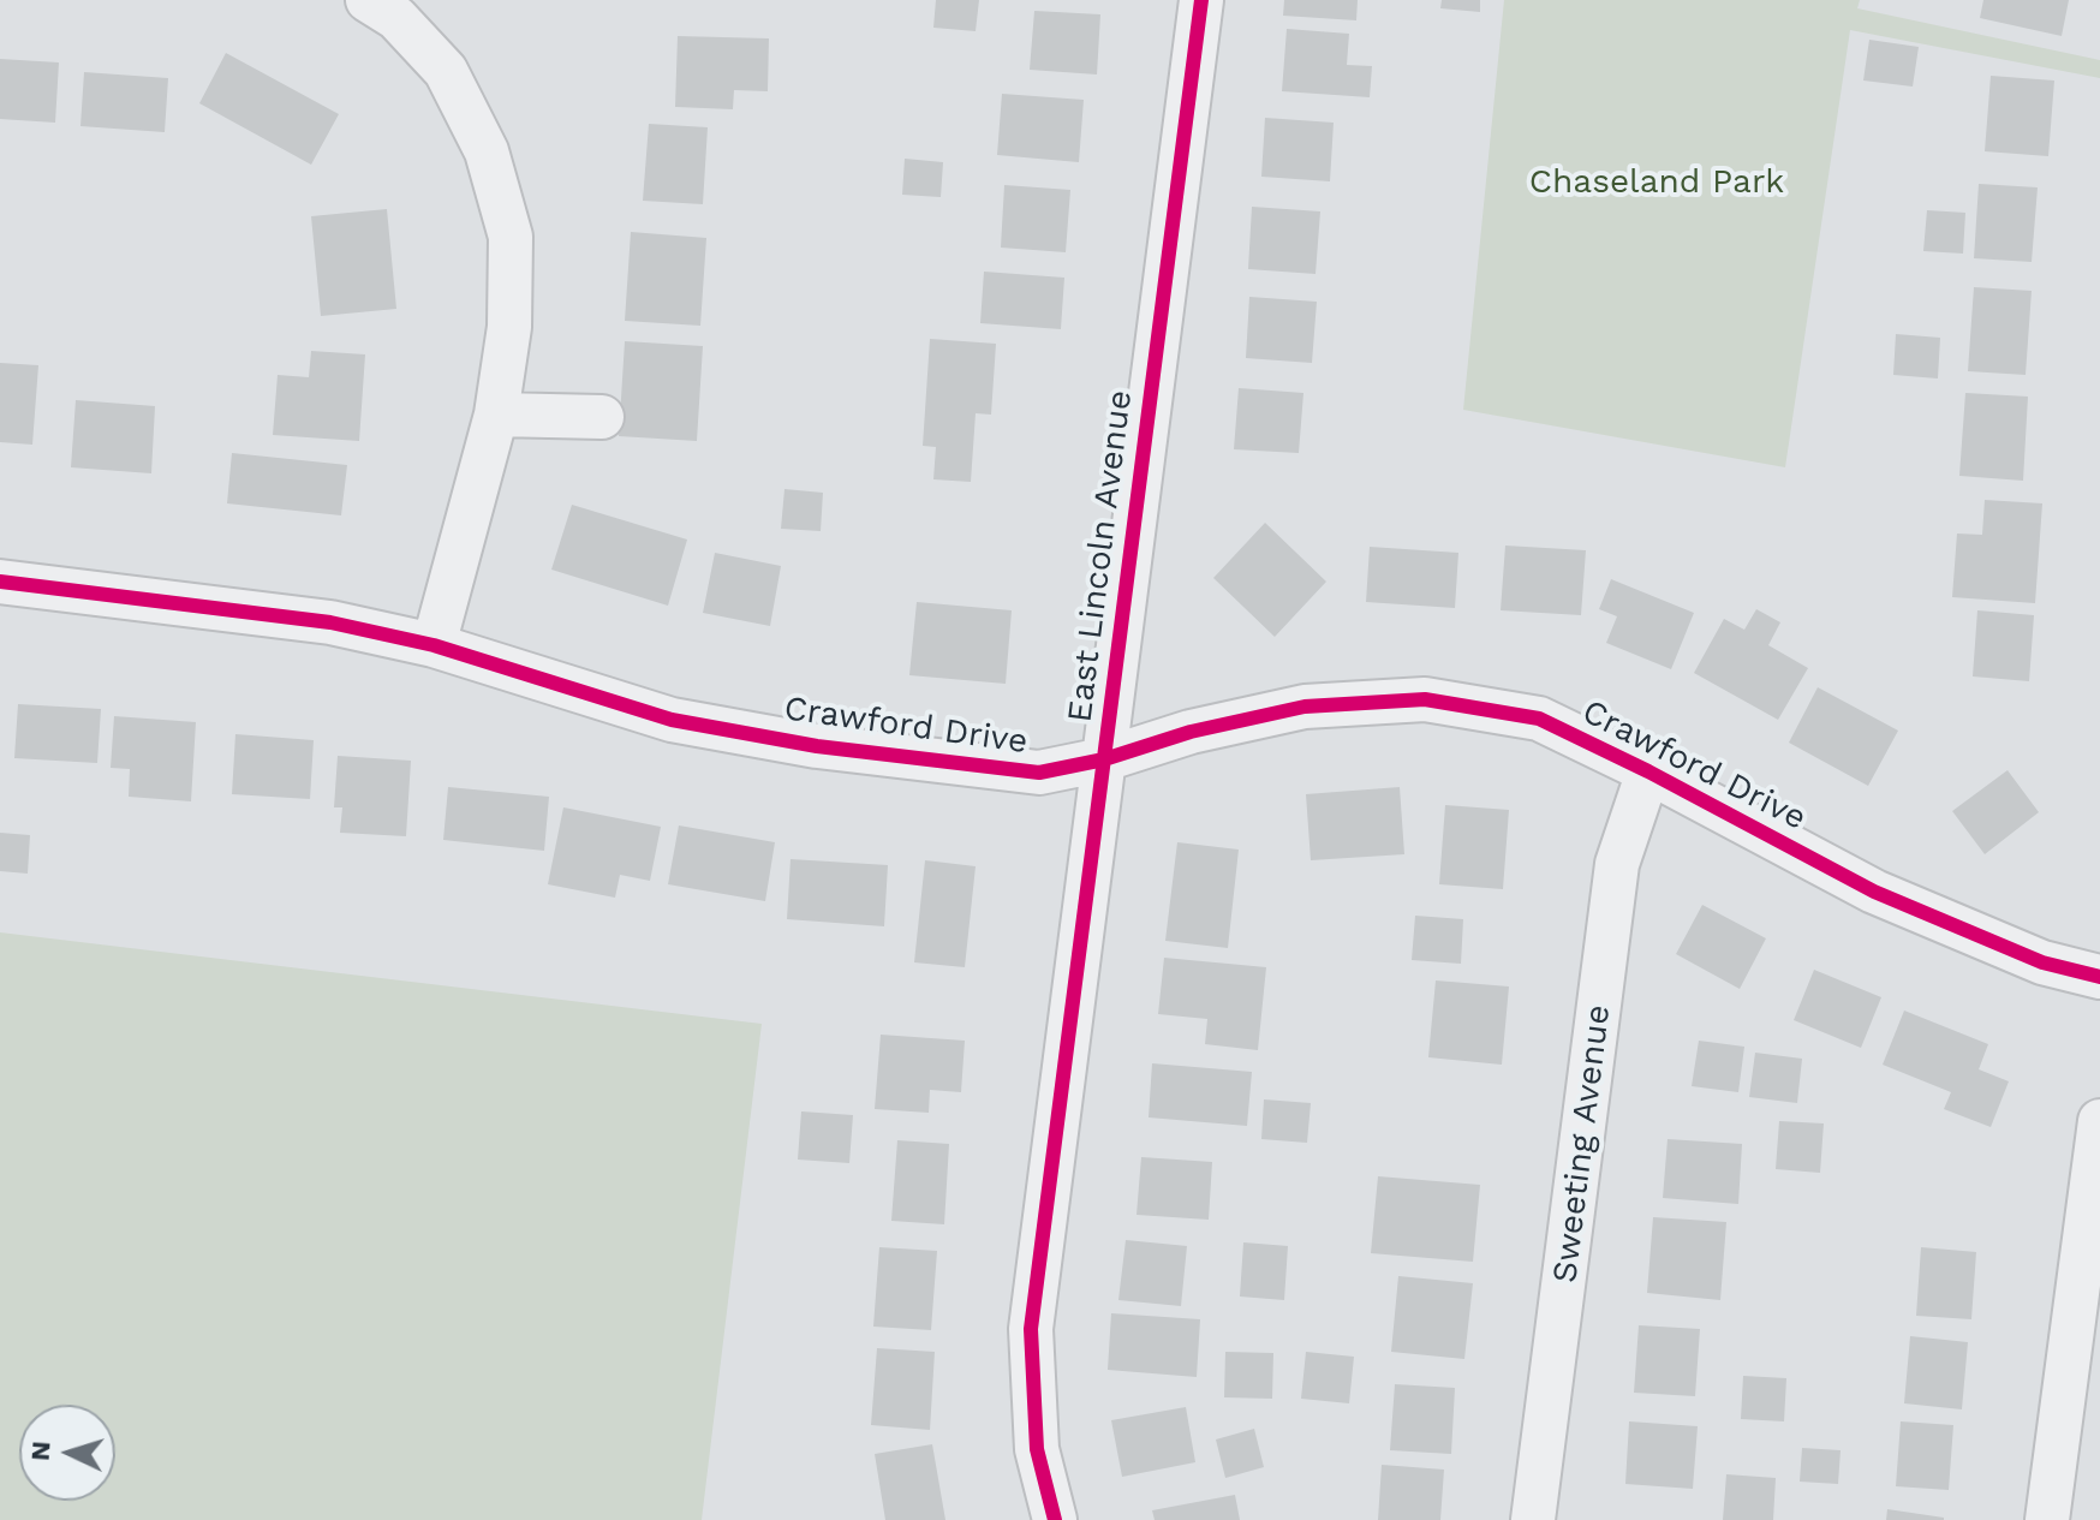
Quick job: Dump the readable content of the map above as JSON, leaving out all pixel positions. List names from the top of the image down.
{
  "streets": {
    "street": ["East Lincoln Avenue", "Crawford Drive", "Sweeting Avenue"]
  },
  "crossings": [
    ["East Lincoln Avenue", "Crawford Drive"],
    ["Crawford Drive", "Sweeting Avenue"]
  ],
  "parks": ["Chaseland Park"],
  "north": "left"
}
